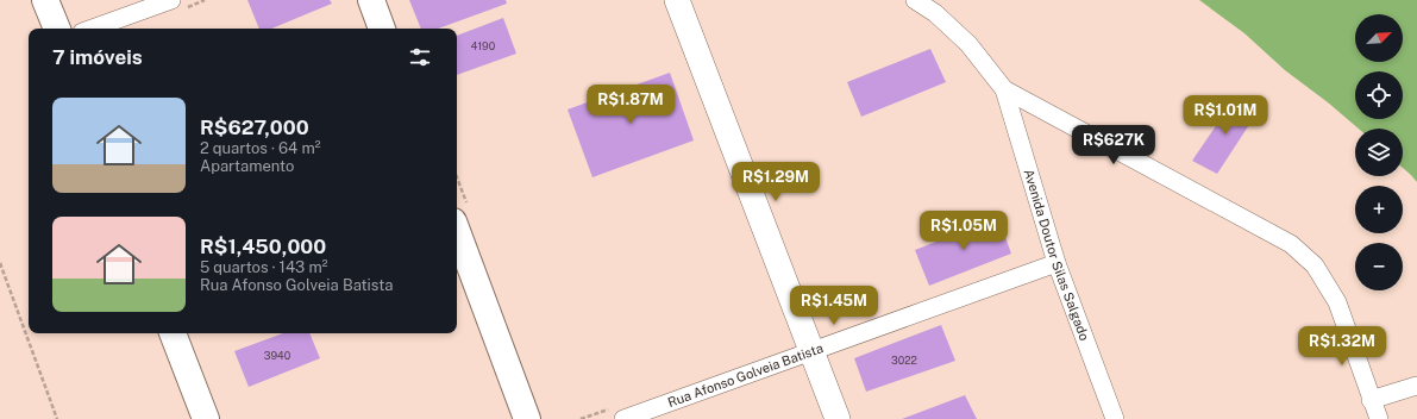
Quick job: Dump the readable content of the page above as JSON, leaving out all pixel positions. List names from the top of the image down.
{
  "streets": {
    "street": ["Avenida Doutor Silas Salgado", "Rua Afonso Golveia Batista"]
  },
  "crossings": [
    ["Avenida Doutor Silas Salgado", "Rua Afonso Golveia Batista"]
  ],
  "house_numbers": ["4190", "3940", "3022"],
  "north": "top right",
  "page": {
    "map_buttons": ["+", "−"],
    "heading": "7 imóveis",
    "price": [
      "R$1.87M",
      "R$1.01M",
      "R$627K",
      "R$1.29M",
      "R$1.05M",
      "R$1.45M",
      "R$1.32M"
    ],
    "list": [
      {
        "name": "R$627,000",
        "note": "2 quartos · 64 m² · Apartamento"
      },
      {
        "name": "R$1,450,000",
        "note": "5 quartos · 143 m² · Rua Afonso Golveia Batista"
      }
    ]
  }
}
